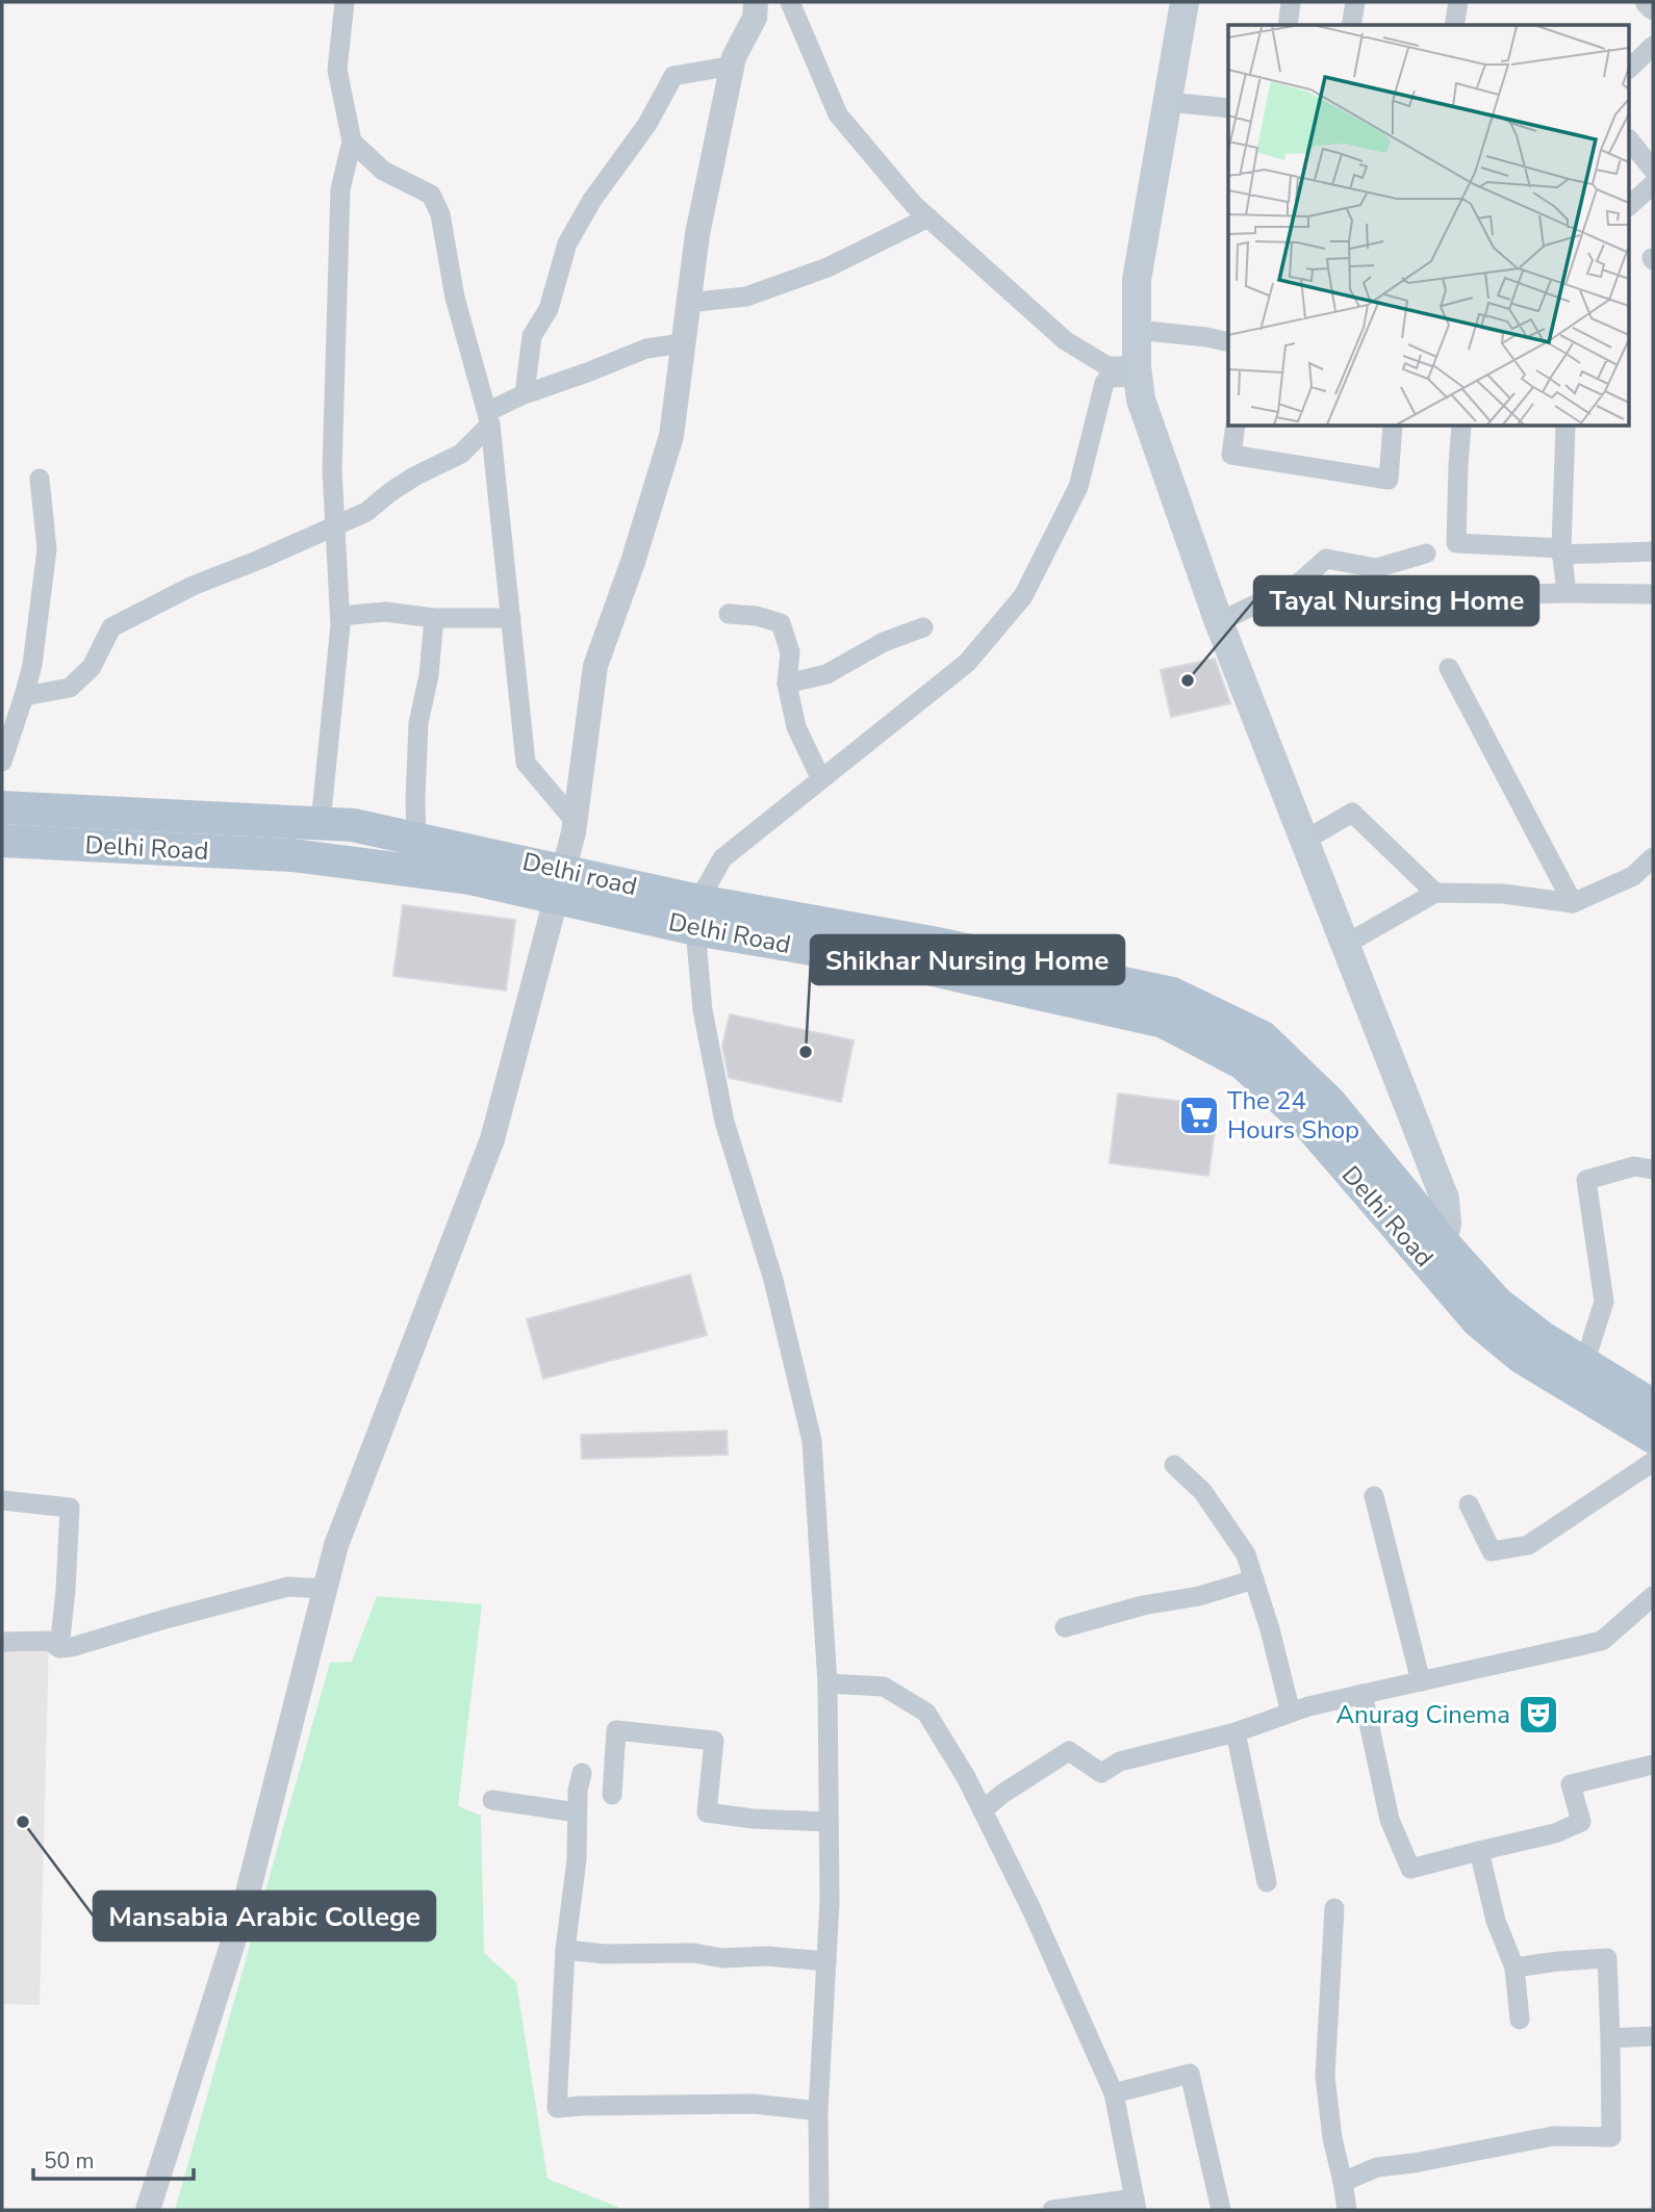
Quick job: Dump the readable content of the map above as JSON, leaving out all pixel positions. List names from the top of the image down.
{
  "streets": {
    "main road": ["Delhi Road", "Delhi road"]
  },
  "crossings": [
    ["Delhi Road", "Delhi road"]
  ],
  "places": {
    "other": ["Tayal Nursing Home", "Shikhar Nursing Home", "Mansabia Arabic College"],
    "supermarket": ["The 24 Hours Shop"],
    "theatre": ["Anurag Cinema"]
  },
  "scale_bar": "50 m"
}
